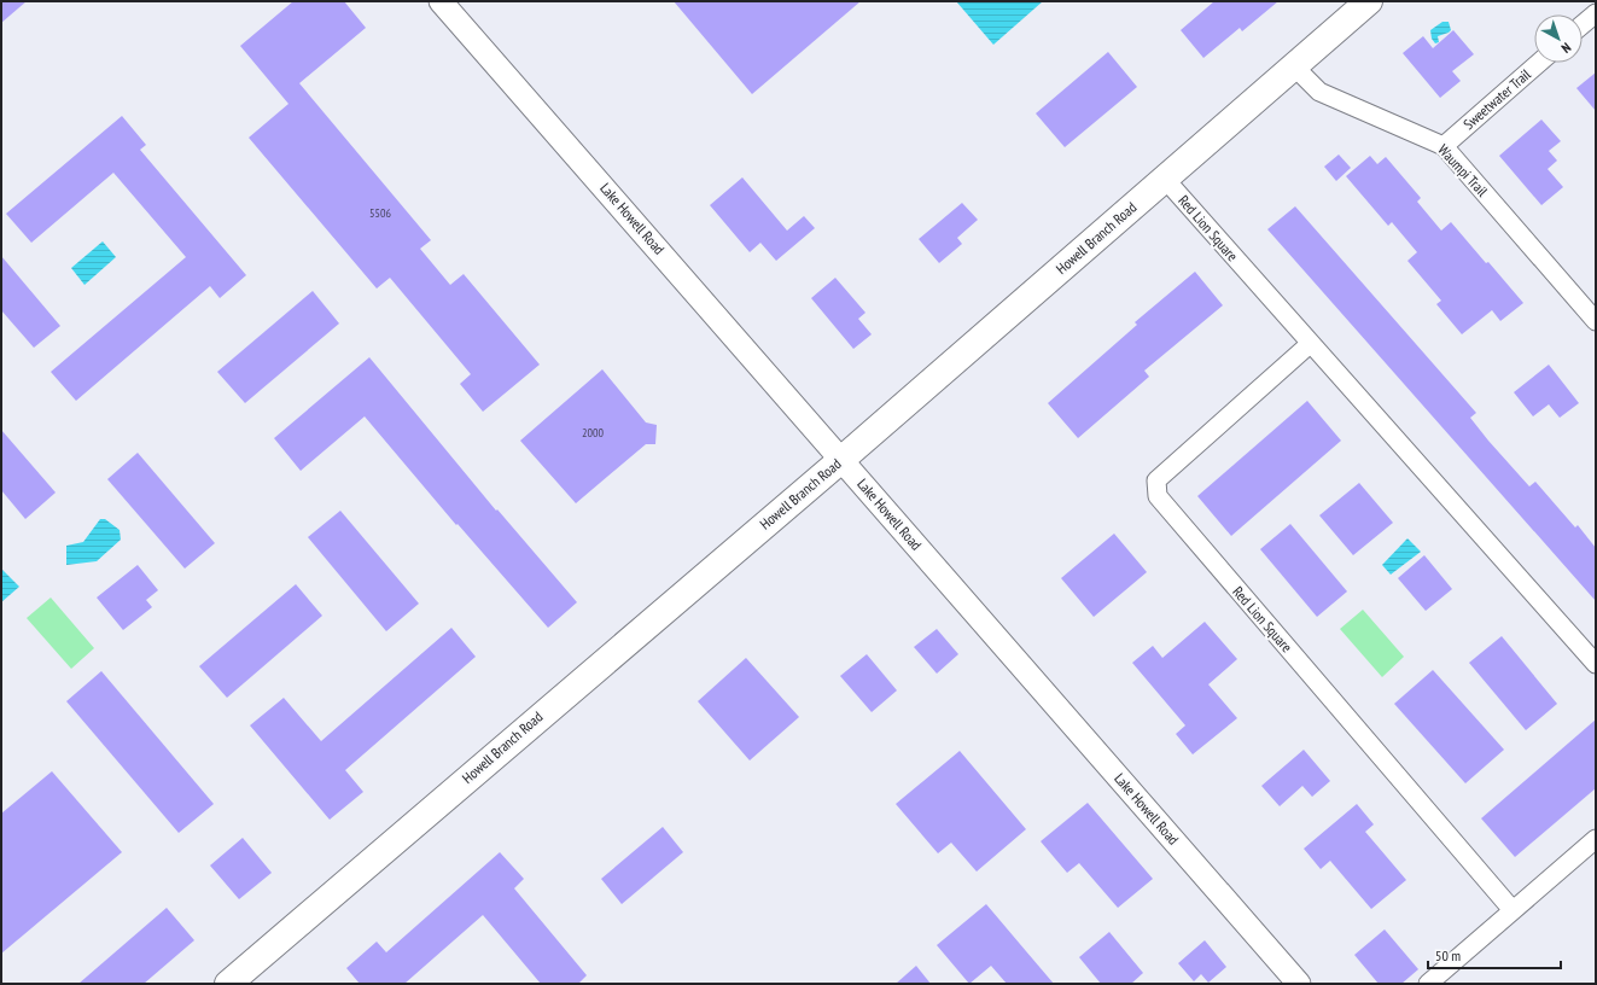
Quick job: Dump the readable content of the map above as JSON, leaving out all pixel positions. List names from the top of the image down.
{
  "streets": {
    "main road": ["Howell Branch Road"],
    "street": [
      "Sweetwater Trail",
      "Waumpi Trail",
      "Lake Howell Road",
      "Red Lion Square"
    ]
  },
  "crossings": [
    ["Sweetwater Trail", "Waumpi Trail"],
    ["Waumpi Trail", "Howell Branch Road"],
    ["Lake Howell Road", "Howell Branch Road"],
    ["Red Lion Square", "Howell Branch Road"]
  ],
  "house_numbers": ["5506", "2000"],
  "scale_bar": "50 m",
  "north": "bottom right"
}
